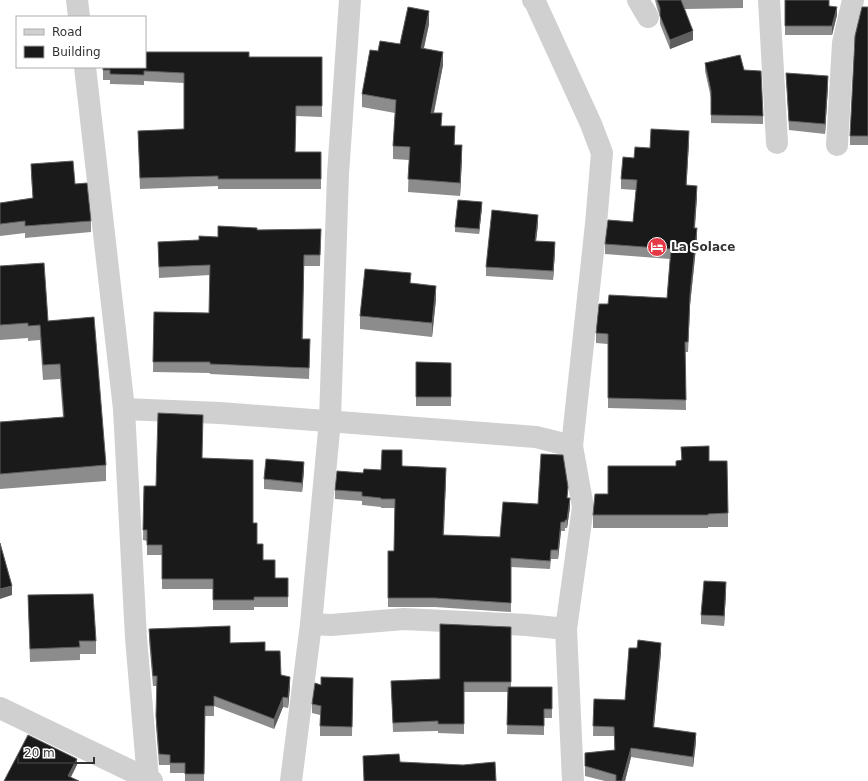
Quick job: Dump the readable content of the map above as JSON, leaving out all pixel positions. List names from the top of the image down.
{
  "places": {
    "hotel": ["La Solace"]
  },
  "legend": ["Road", "Building"],
  "scale_bar": "20 m"
}
